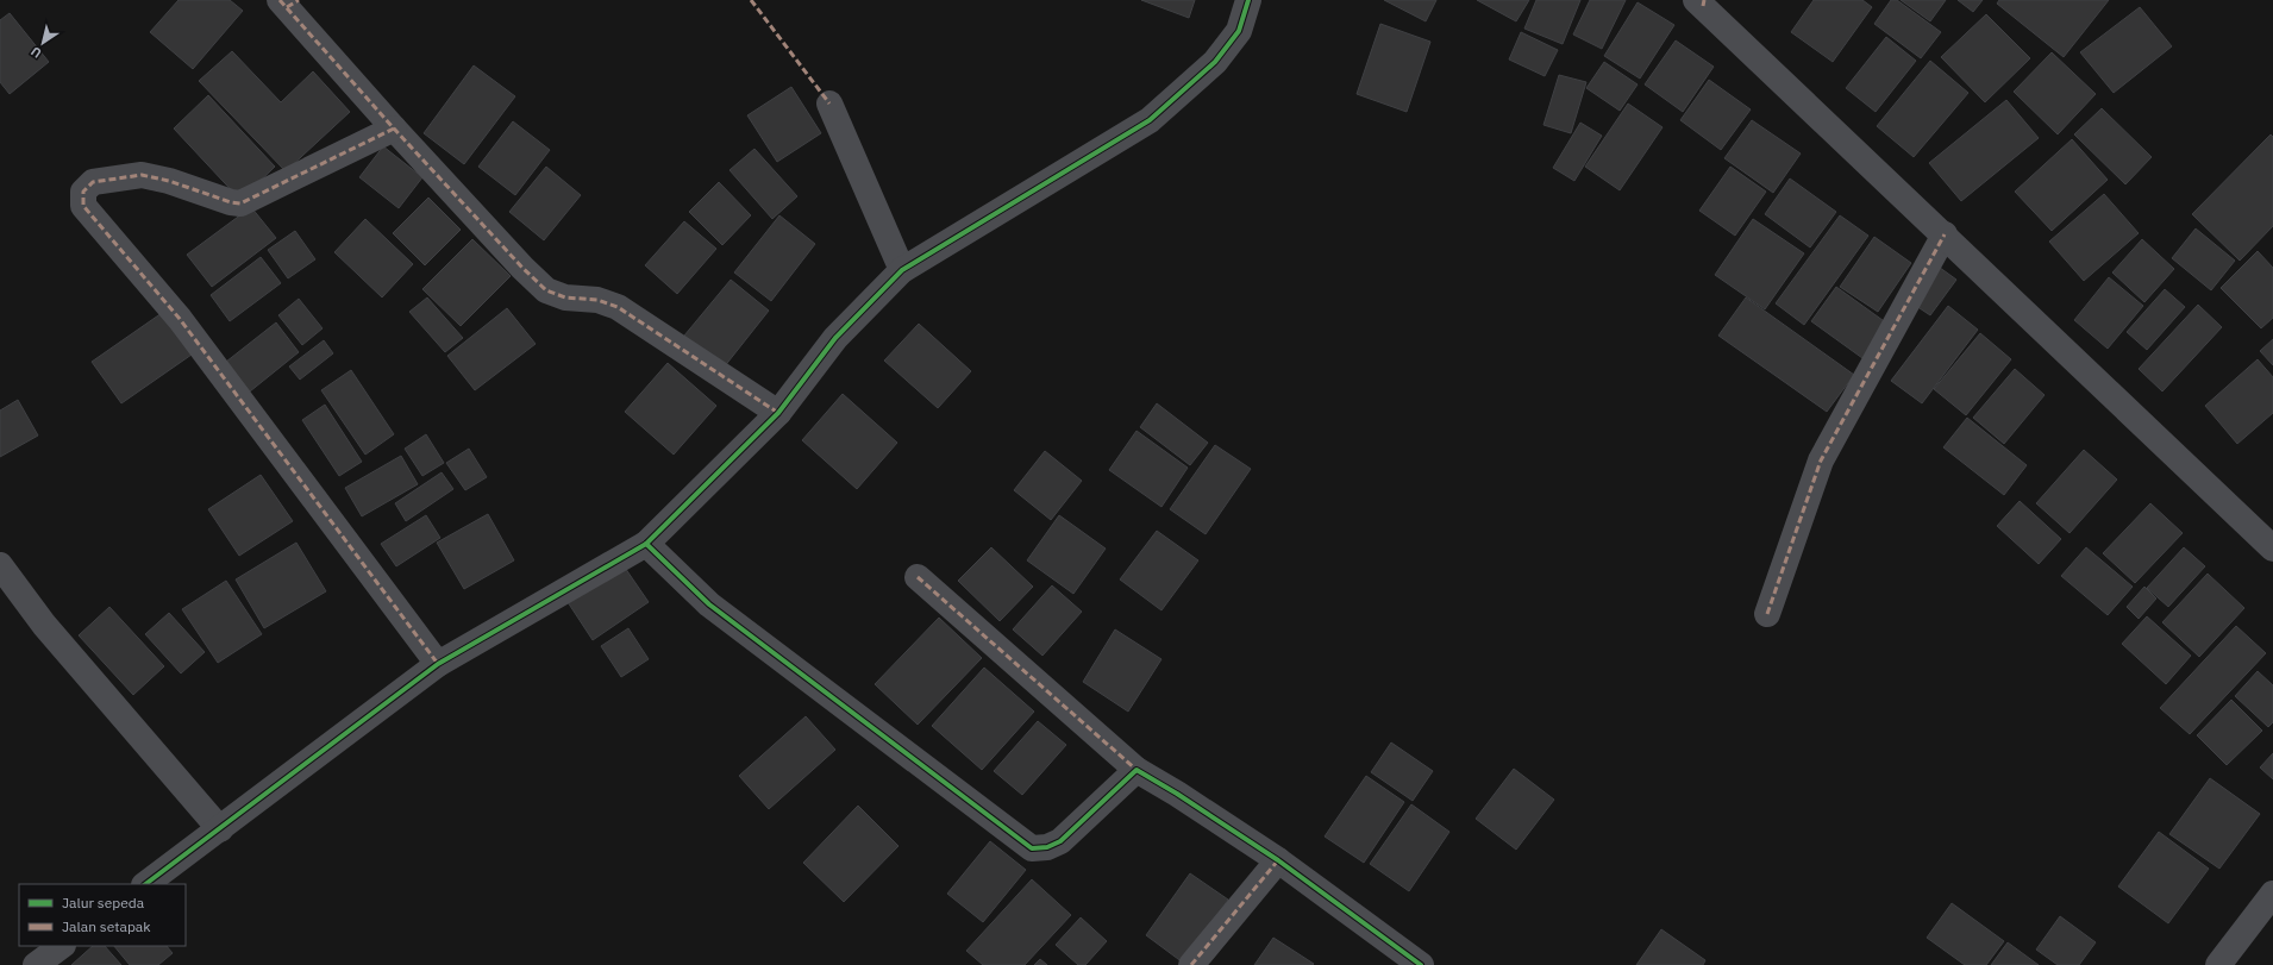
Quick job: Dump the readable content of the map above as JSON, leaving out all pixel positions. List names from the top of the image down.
{
  "legend": ["Jalur sepeda", "Jalan setapak"],
  "north": "bottom left"
}
